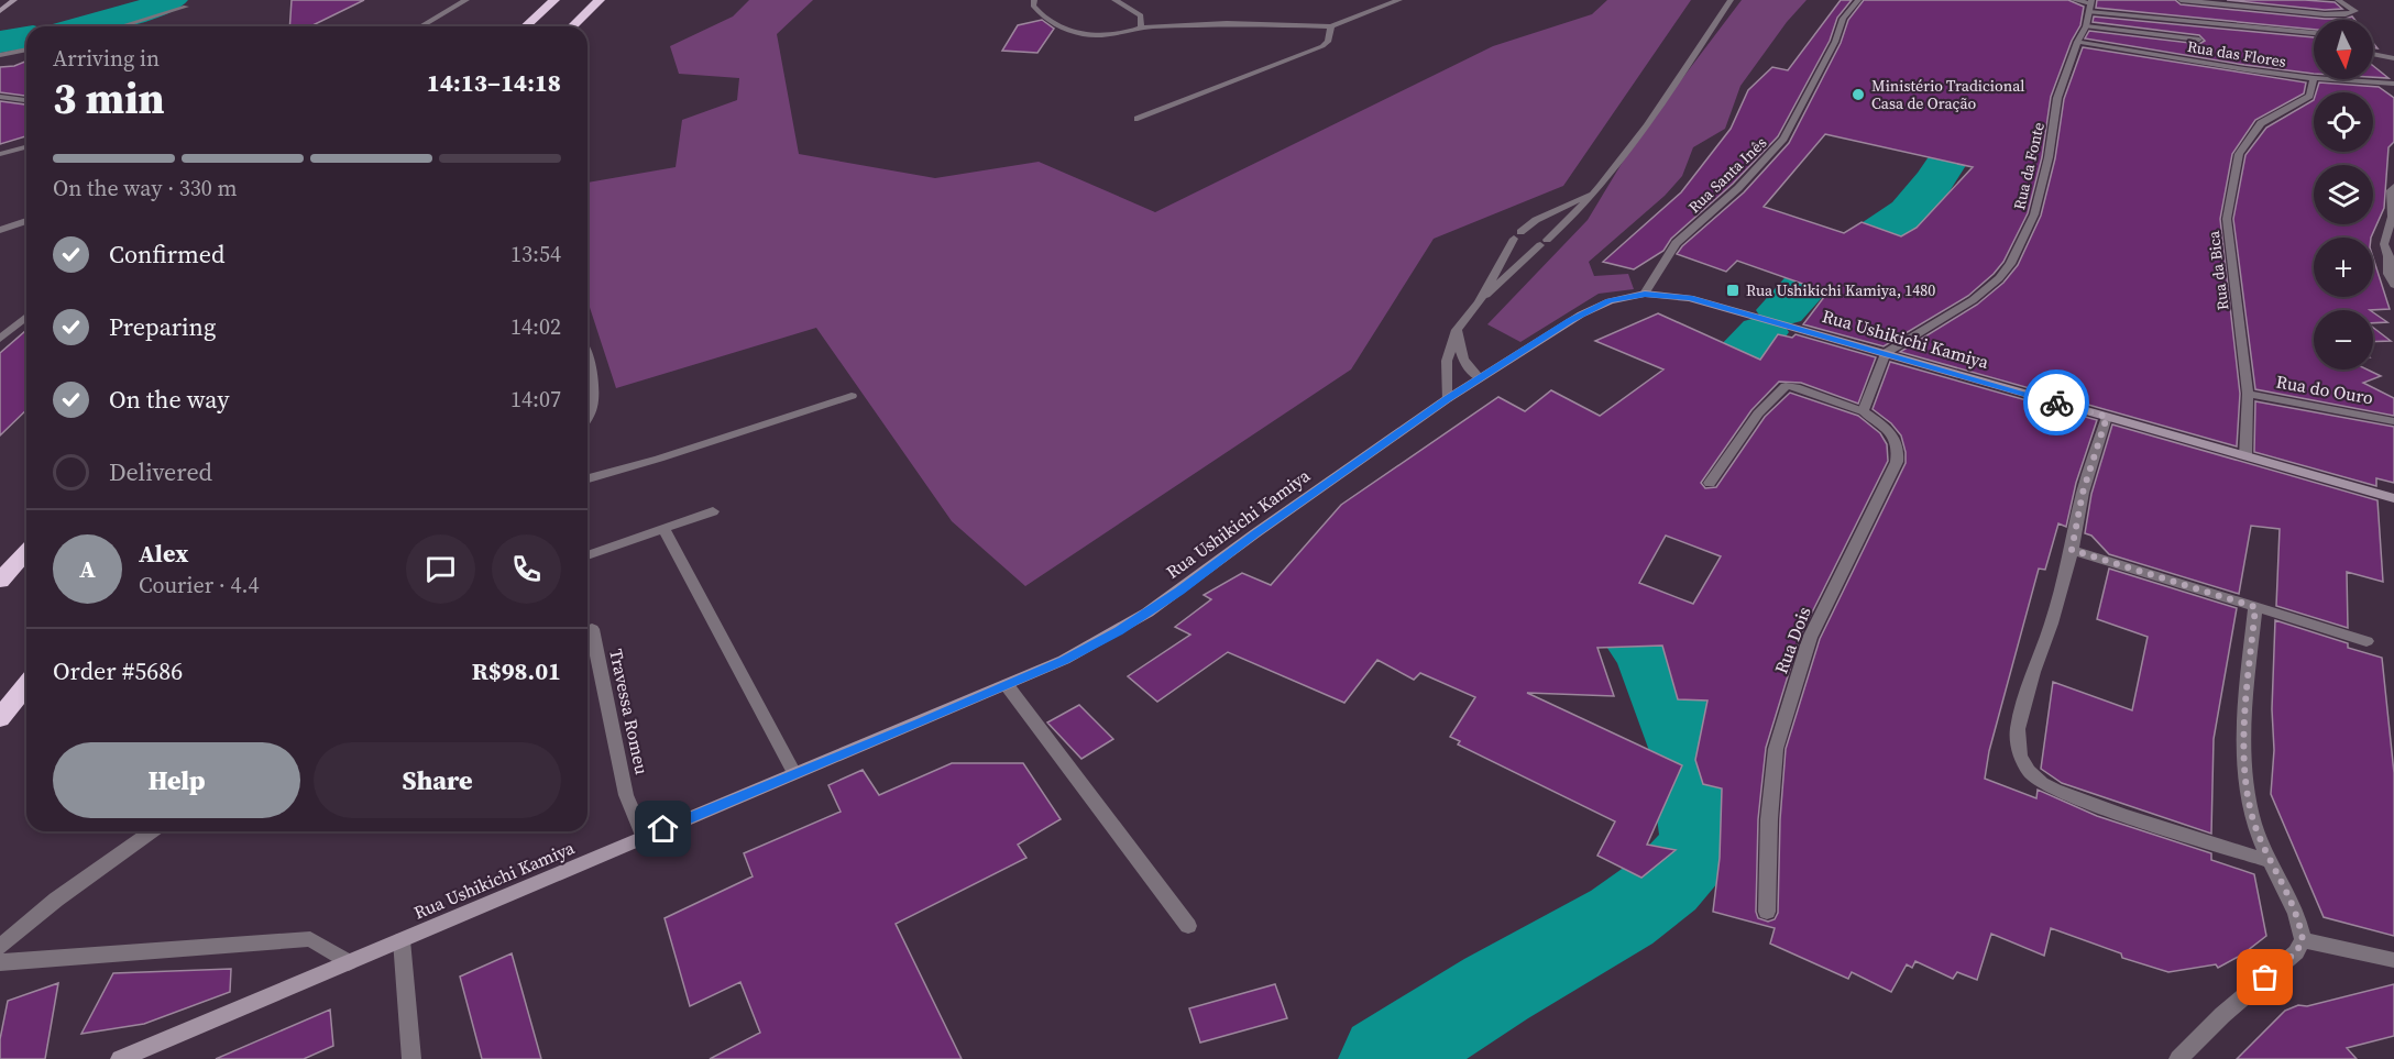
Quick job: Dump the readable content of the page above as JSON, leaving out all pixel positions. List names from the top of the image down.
{
  "streets": {
    "main road": ["Rua Ushikichi Kamiya"],
    "street": [
      "Rua das Flores",
      "Rua da Fonte",
      "Rua Santa Inês",
      "Rua da Bica",
      "Rua do Ouro",
      "Rua Dois",
      "Travessa Romeu"
    ]
  },
  "crossings": [
    ["Rua das Flores", "Rua da Fonte"],
    ["Rua das Flores", "Rua da Bica"],
    ["Rua da Fonte", "Rua Ushikichi Kamiya"],
    ["Rua Santa Inês", "Rua Ushikichi Kamiya"],
    ["Rua da Bica", "Rua Ushikichi Kamiya"],
    ["Rua da Bica", "Rua do Ouro"],
    ["Rua Ushikichi Kamiya", "Travessa Romeu"]
  ],
  "places": {
    "other": ["Ministério Tradicional Casa de Oração"],
    "transit": ["Rua Ushikichi Kamiya, 1480"]
  },
  "north": "bottom",
  "page": {
    "map_buttons": ["+", "−"],
    "heading": ["3 min", "Arriving in", "14:13–14:18"],
    "panel": [
      "Alex",
      "Courier · 4.4",
      "Order #5686",
      "R$98.01"
    ],
    "bar": "On the way · 330 m",
    "list": [
      ["Confirmed", "13:54"],
      ["Preparing", "14:02"],
      ["On the way", "14:07"],
      "Delivered"
    ],
    "round": "A",
    "buttons": ["Help", "Share"]
  }
}
